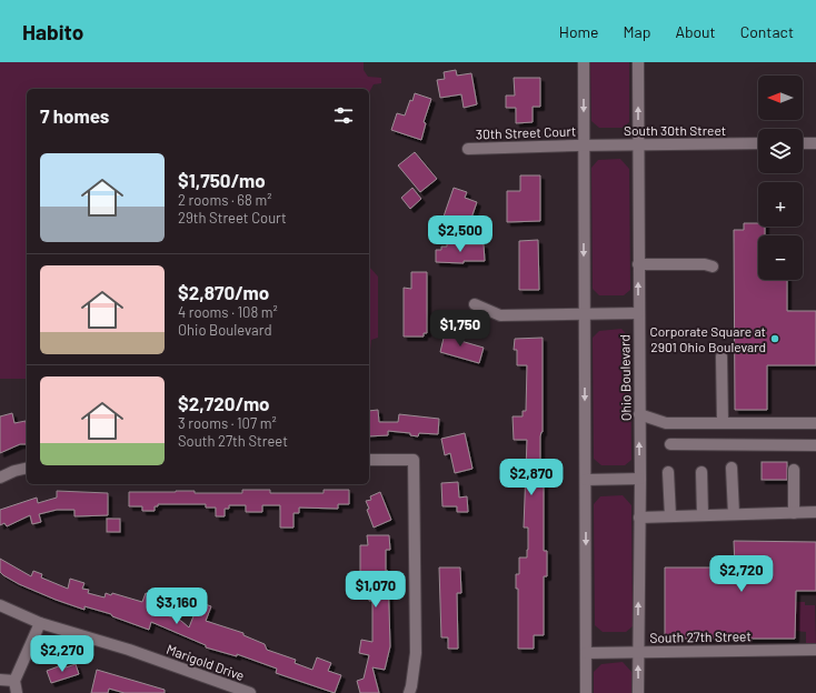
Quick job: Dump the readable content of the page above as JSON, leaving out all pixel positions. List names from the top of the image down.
{
  "streets": {
    "street": [
      "South 30th Street",
      "30th Street Court",
      "Ohio Boulevard",
      "South 27th Street",
      "Marigold Drive"
    ]
  },
  "crossings": [
    ["South 30th Street", "30th Street Court"],
    ["South 30th Street", "Ohio Boulevard"],
    ["Ohio Boulevard", "South 27th Street"]
  ],
  "places": ["Corporate Square at 2901 Ohio Boulevard"],
  "north": "left",
  "page": {
    "header": "Habito",
    "nav": [
      "Home",
      "Map",
      "About",
      "Contact"
    ],
    "map_buttons": ["+", "−"],
    "heading": "7 homes",
    "list": [
      {
        "name": "$1,750/mo",
        "note": "2 rooms · 68 m² · 29th Street Court"
      },
      {
        "name": "$2,870/mo",
        "note": "4 rooms · 108 m² · Ohio Boulevard"
      },
      {
        "name": "$2,720/mo",
        "note": "3 rooms · 107 m² · South 27th Street"
      }
    ],
    "price": [
      "$2,500",
      "$1,750",
      "$2,870",
      "$2,720",
      "$1,070",
      "$3,160",
      "$2,270"
    ]
  }
}
